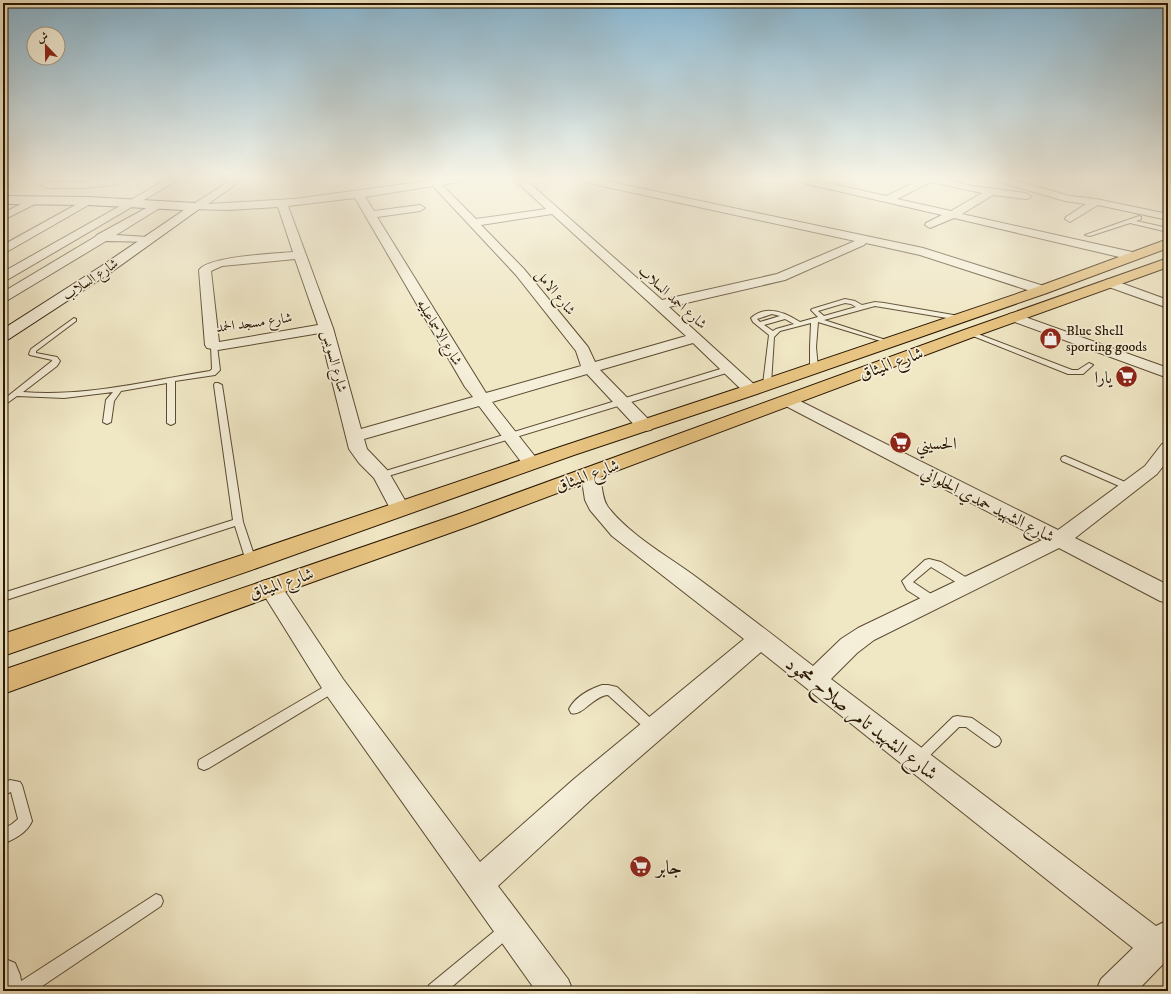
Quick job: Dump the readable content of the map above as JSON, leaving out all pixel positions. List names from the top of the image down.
{
  "streets": {
    "main road": ["شارع الميثاق"],
    "street": [
      "شارع السلاب",
      "شارع الامل",
      "شارع احمد السلاب",
      "شارع مسجد الحمد",
      "شارع الاسماعيليه",
      "شارع السويس",
      "شارع الشهيد حمدي الحلواني",
      "شارع الشهيد تامر صلاح محمود"
    ]
  },
  "crossings": [
    ["شارع الامل", "شارع الميثاق"],
    ["شارع احمد السلاب", "شارع الميثاق"],
    ["شارع مسجد الحمد", "شارع السويس"],
    ["شارع الاسماعيليه", "شارع الميثاق"],
    ["شارع السويس", "شارع الميثاق"],
    ["شارع الميثاق", "شارع الشهيد حمدي الحلواني"],
    ["شارع الميثاق", "شارع الشهيد تامر صلاح محمود"]
  ],
  "places": {
    "shop": ["Blue Shell sporting goods"],
    "supermarket": ["يارا", "الحسيني", "جابر"]
  },
  "north": "top"
}
